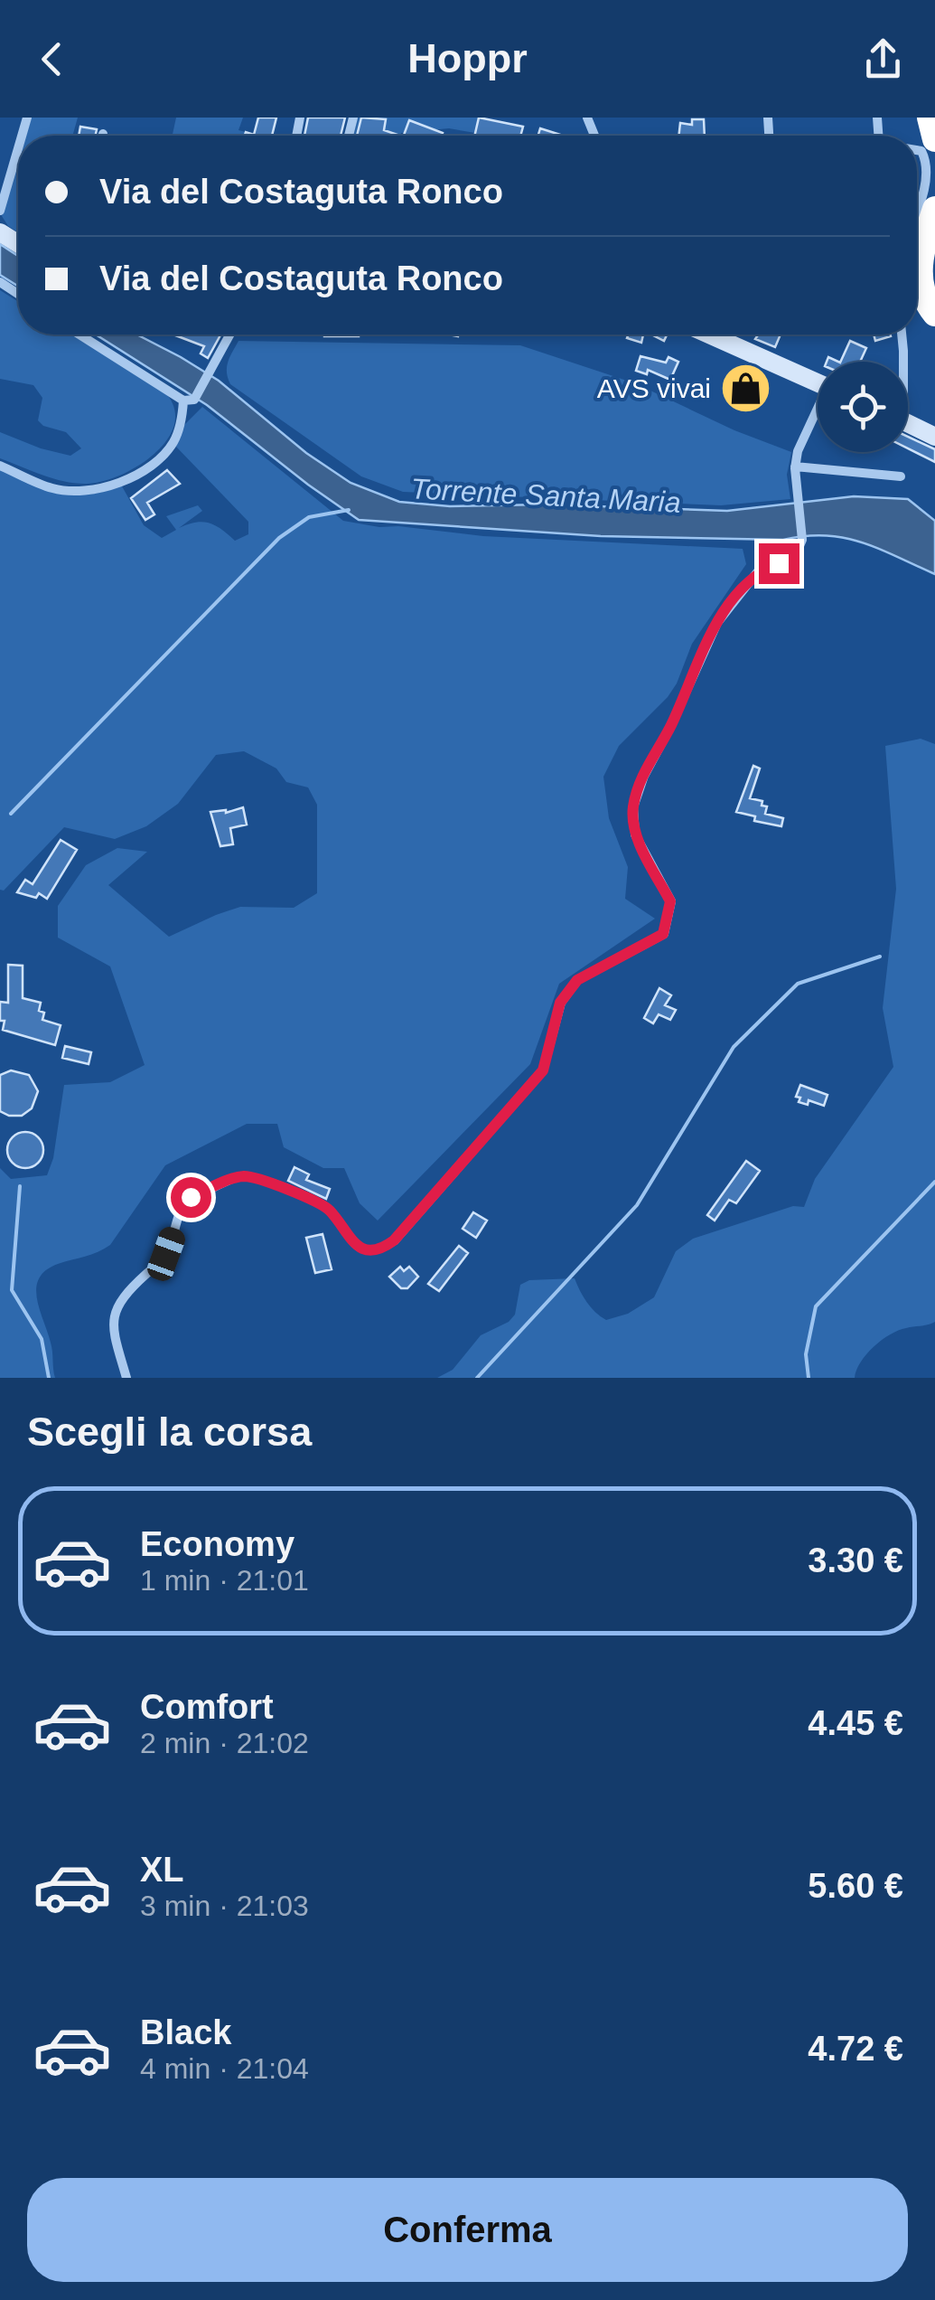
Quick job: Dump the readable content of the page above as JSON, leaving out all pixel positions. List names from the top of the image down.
{
  "water": ["Torrente Santa Maria"],
  "places": {
    "shop": ["AVS vivai"]
  },
  "page": {
    "header": "Hoppr",
    "banner": ["Via del Costaguta Ronco", "Via del Costaguta Ronco"],
    "heading": "Scegli la corsa",
    "list": [
      {
        "name": "Economy",
        "note": "1 min · 21:01",
        "value": "3.30 €"
      },
      {
        "name": "Comfort",
        "note": "2 min · 21:02",
        "value": "4.45 €"
      },
      {
        "name": "XL",
        "note": "3 min · 21:03",
        "value": "5.60 €"
      },
      {
        "name": "Black",
        "note": "4 min · 21:04",
        "value": "4.72 €"
      }
    ],
    "buttons": "Conferma"
  }
}
